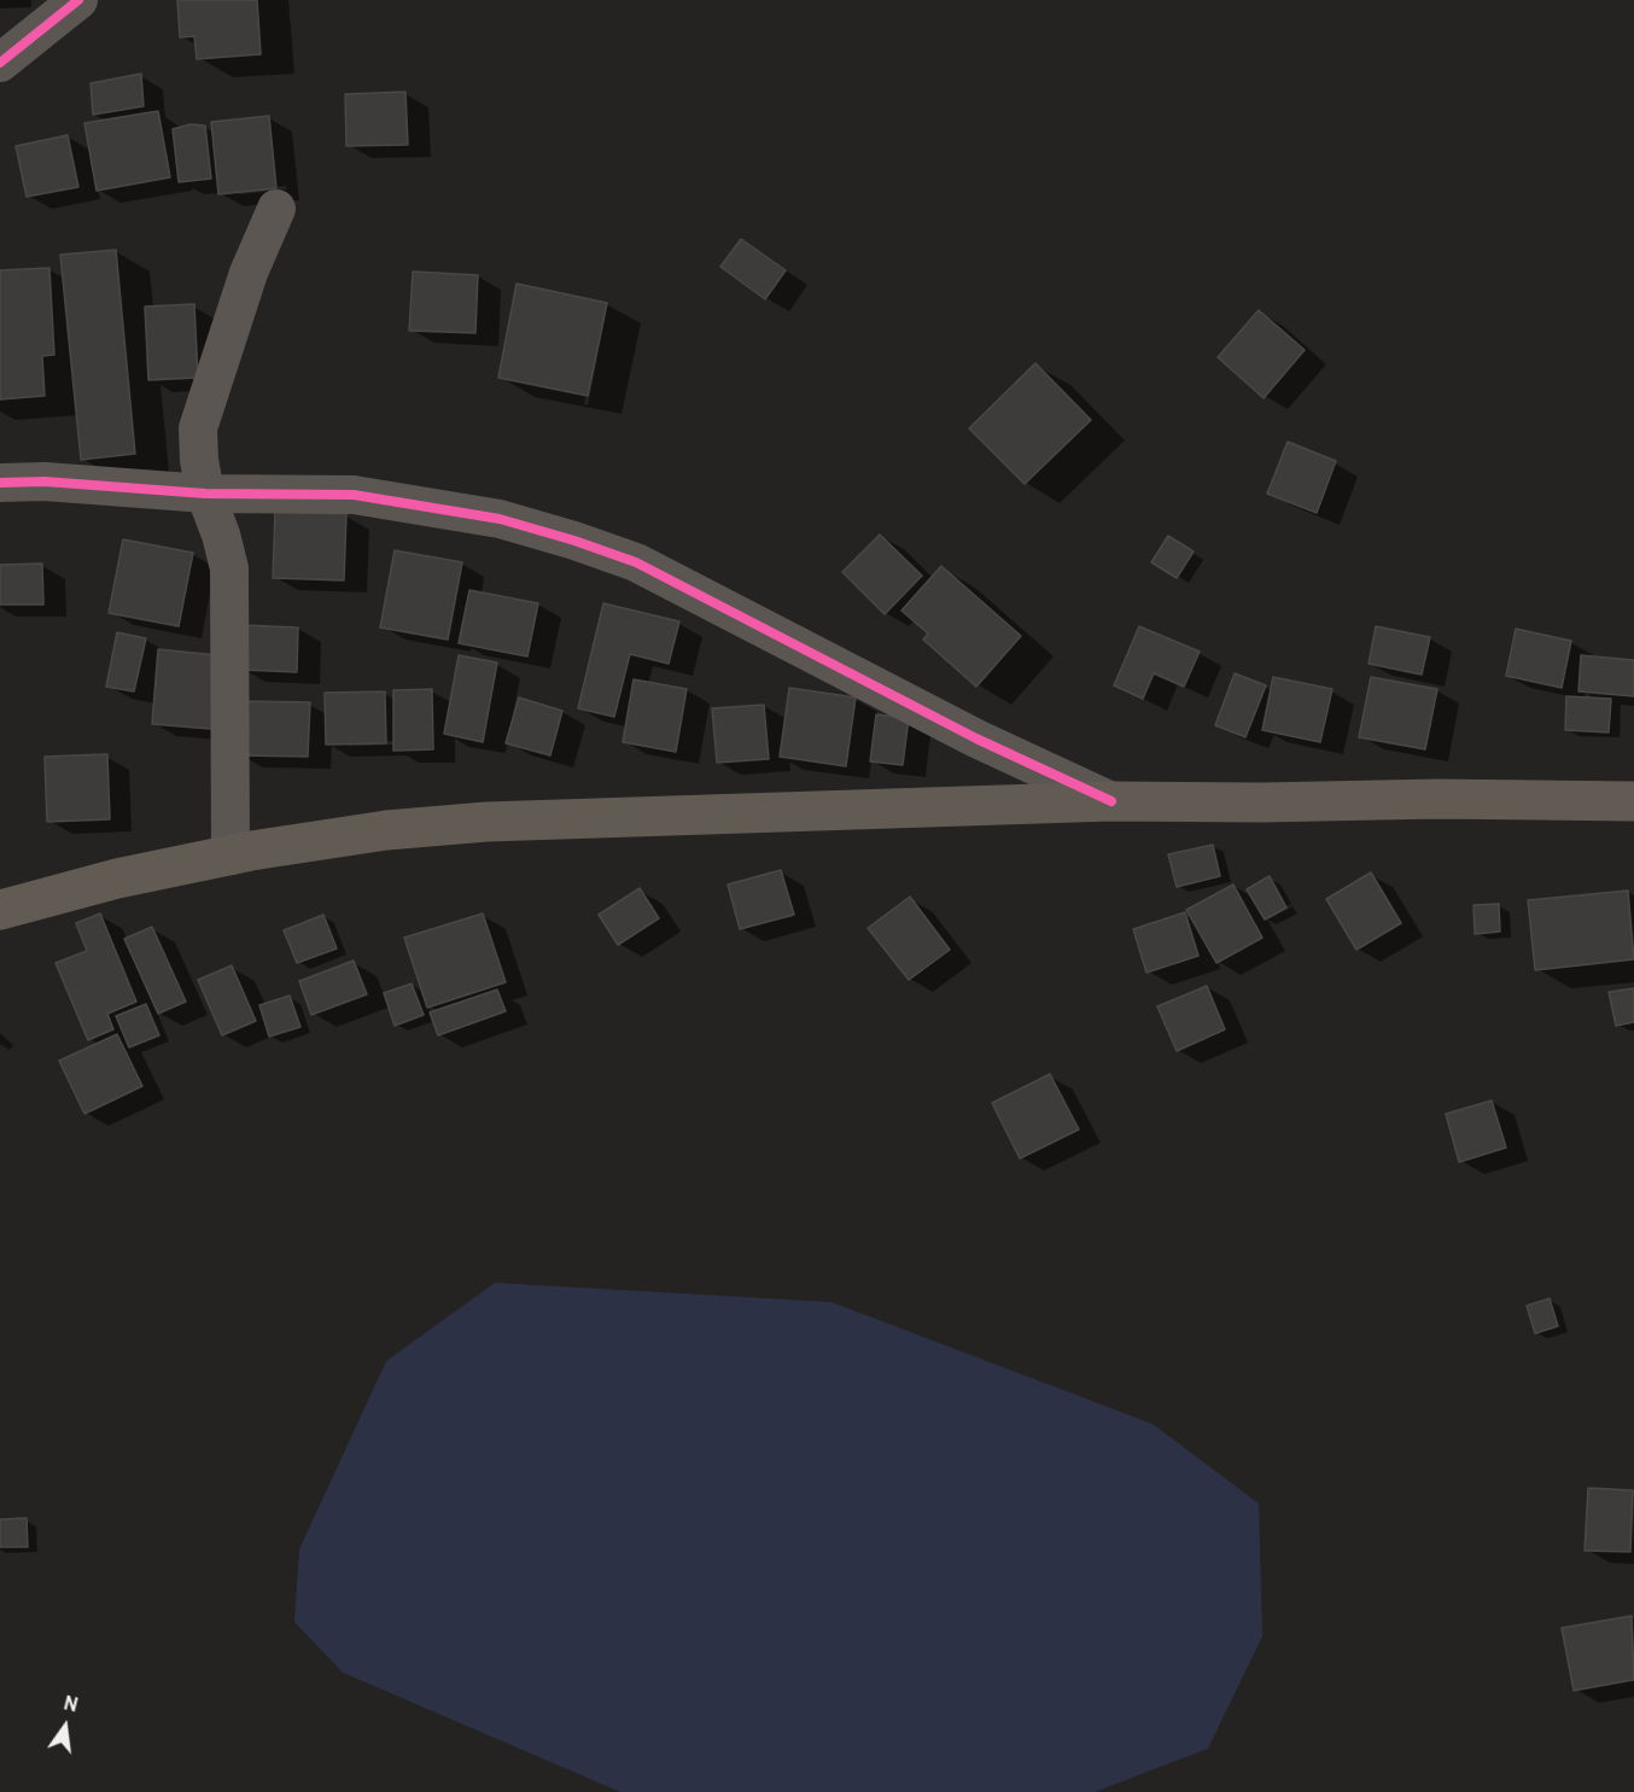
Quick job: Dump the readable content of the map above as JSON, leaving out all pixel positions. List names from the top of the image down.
{
  "north": "top"
}
